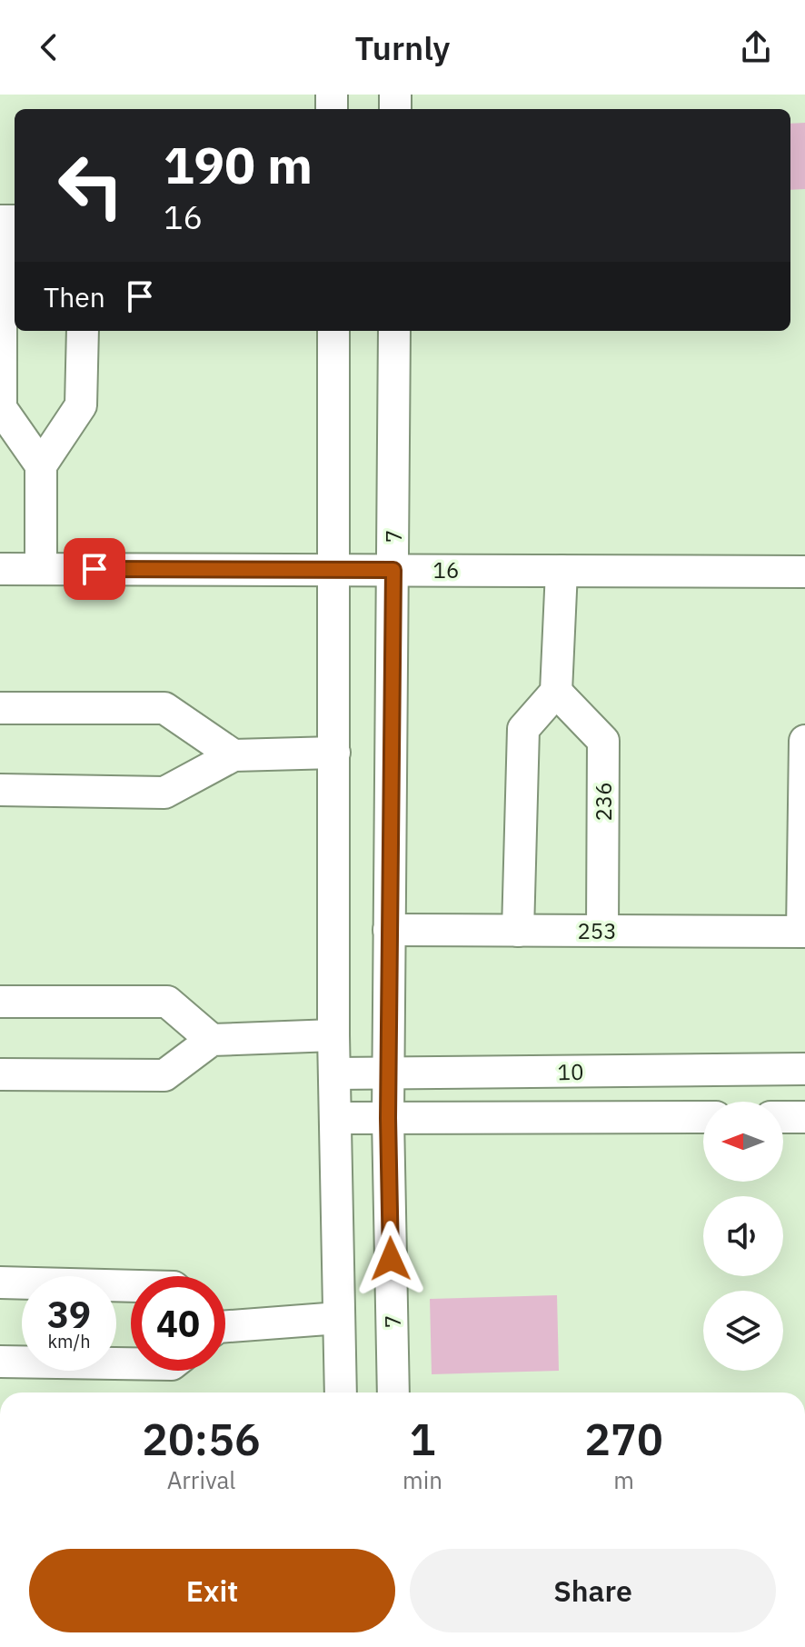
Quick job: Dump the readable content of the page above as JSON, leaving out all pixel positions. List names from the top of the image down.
{
  "streets": {
    "street": [
      "7",
      "16",
      "236",
      "253",
      "10"
    ]
  },
  "crossings": [
    ["7", "16"],
    ["7", "253"],
    ["7", "10"],
    ["236", "253"]
  ],
  "north": "left",
  "page": {
    "header": "Turnly",
    "turn": ["190 m", "16"],
    "then": "Then",
    "speed": "39 km/h",
    "limit": "40",
    "eta": [
      "20:56",
      "Arrival",
      "1",
      "min",
      "270",
      "m"
    ],
    "buttons": ["Exit", "Share"]
  }
}
